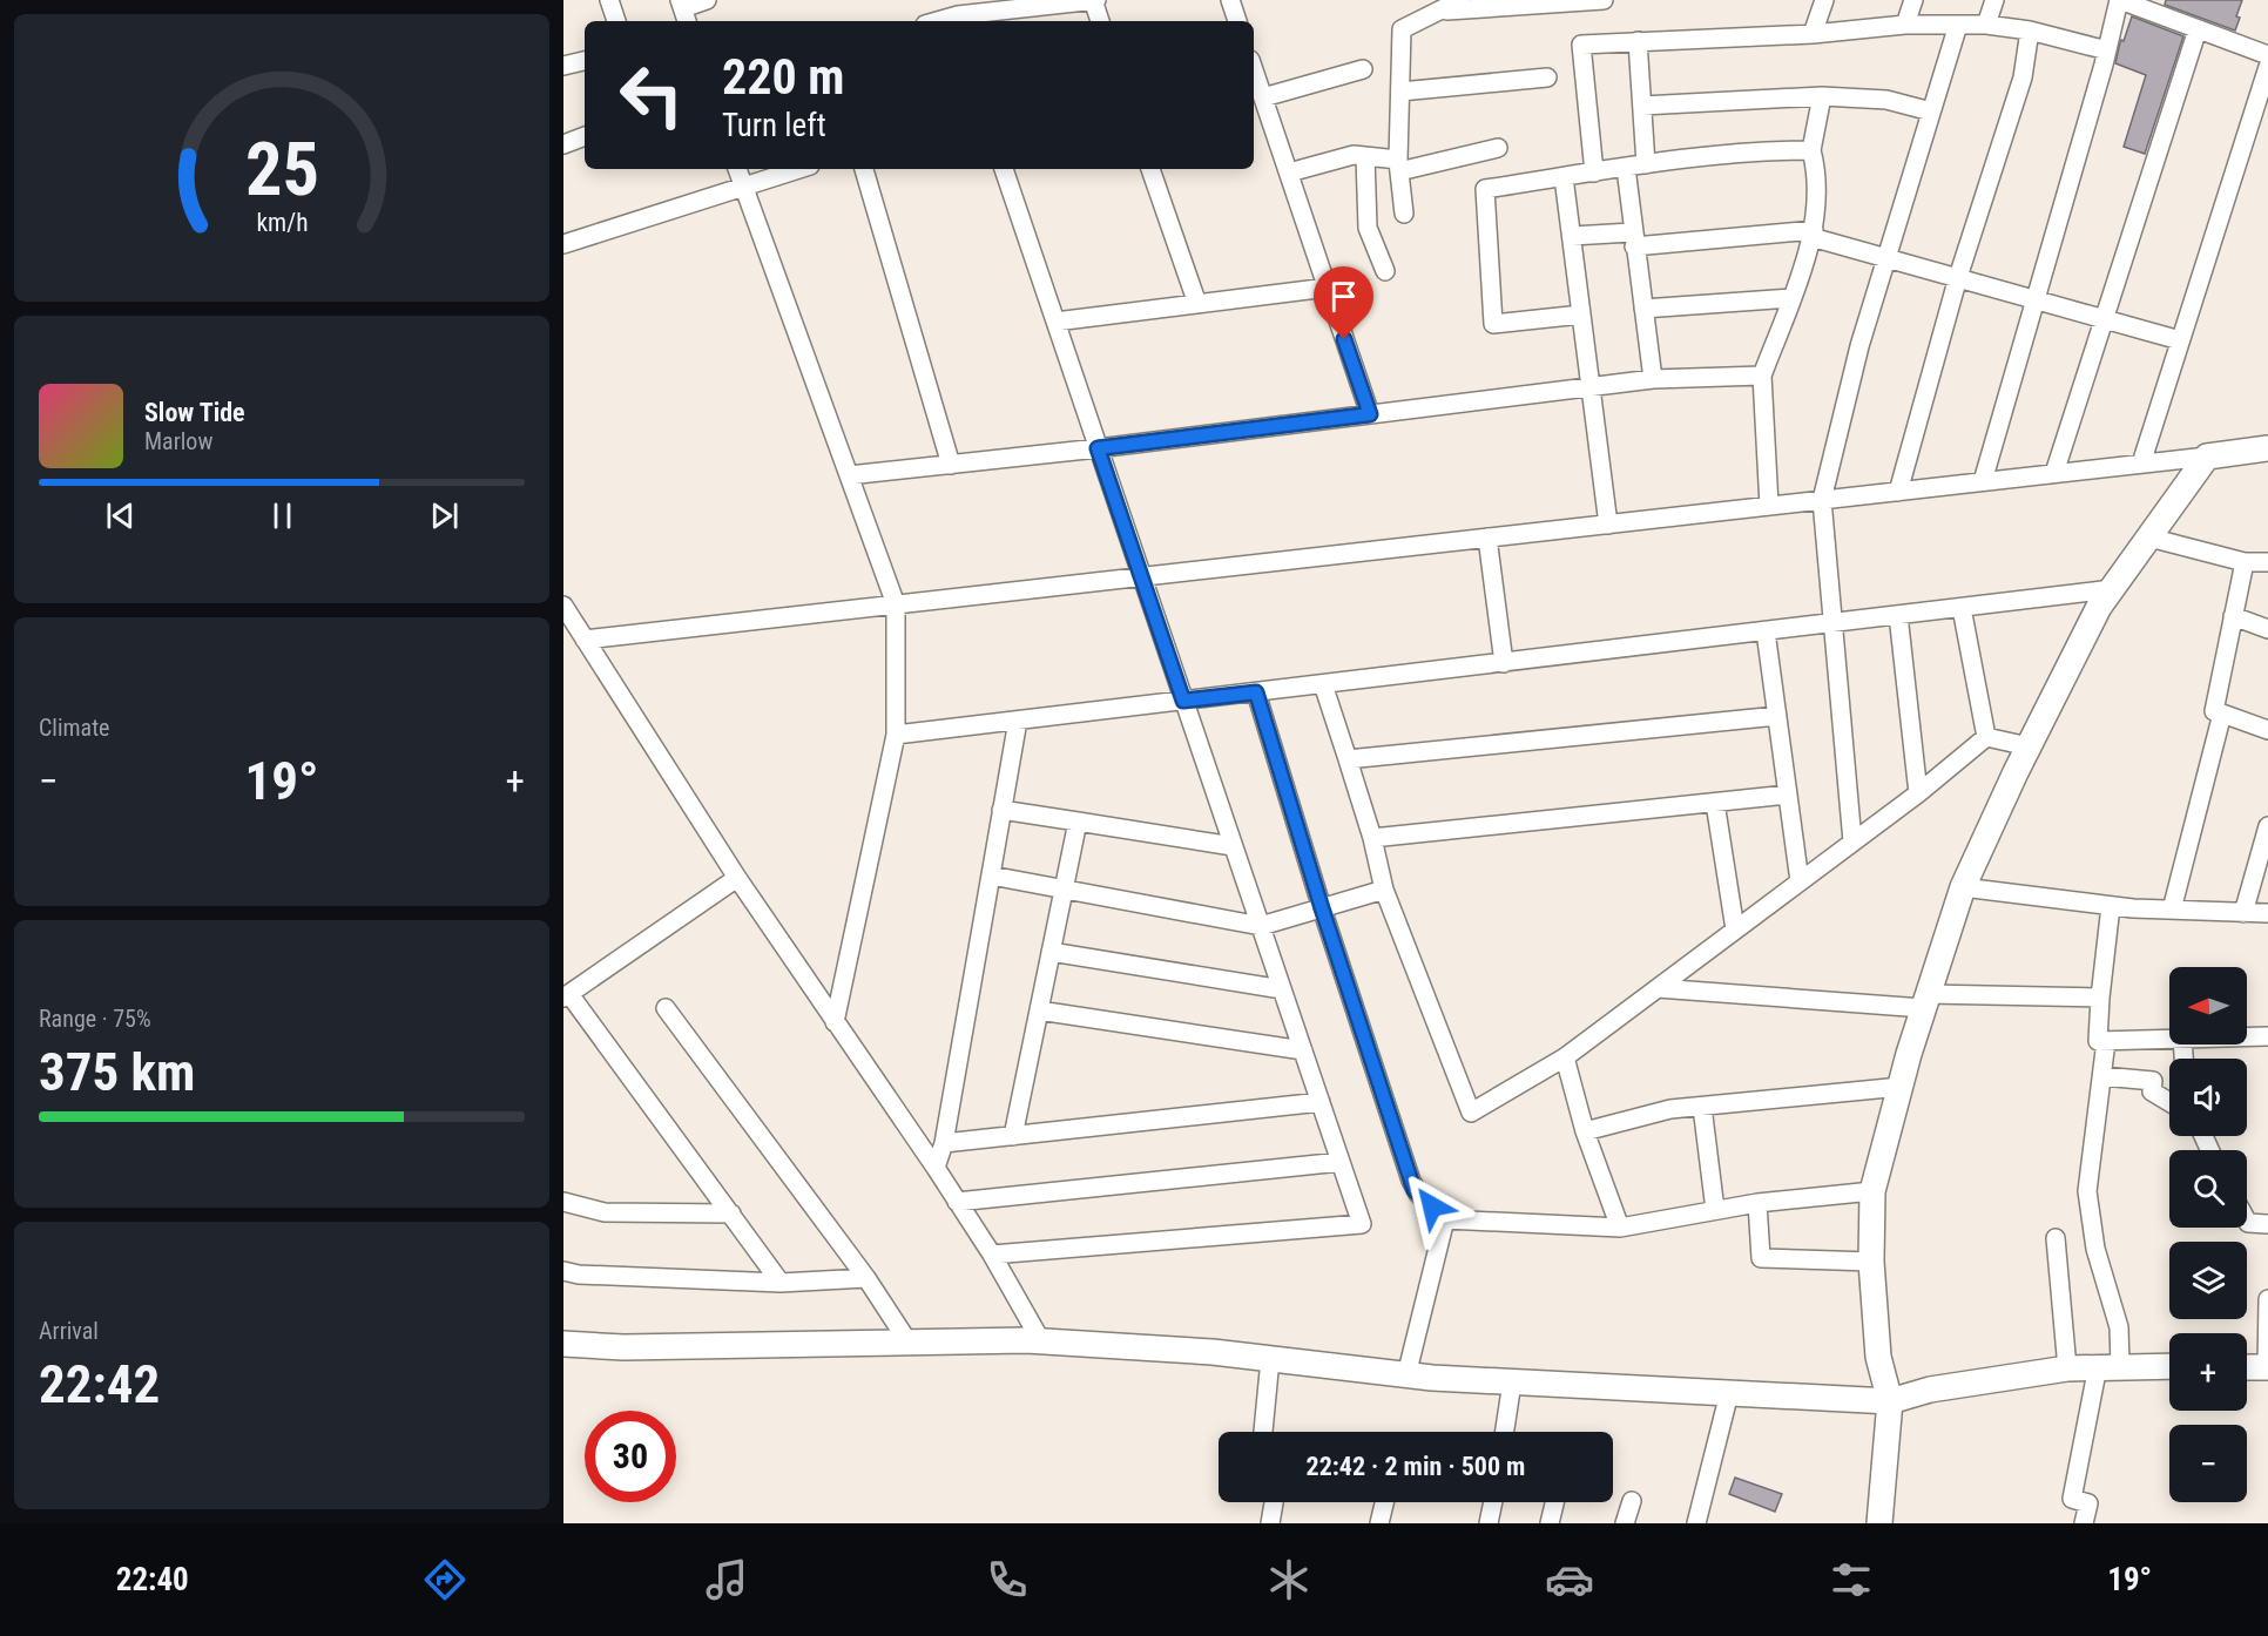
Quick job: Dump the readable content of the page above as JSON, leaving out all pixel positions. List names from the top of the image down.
{
  "north": "left",
  "page": {
    "turn": ["220 m", "Turn left"],
    "song": ["Slow Tide", "Marlow"],
    "tile": [
      "Climate",
      ["Range · 75%", "375 km"],
      ["Arrival", "22:42"]
    ],
    "heat": ["−", "19°", "+"],
    "map_buttons": ["+", "−"],
    "limit": "30",
    "trip": "22:42 · 2 min · 500 m",
    "tabs": ["22:40", "19°"],
    "gauge": ["25", "km/h"]
  }
}
